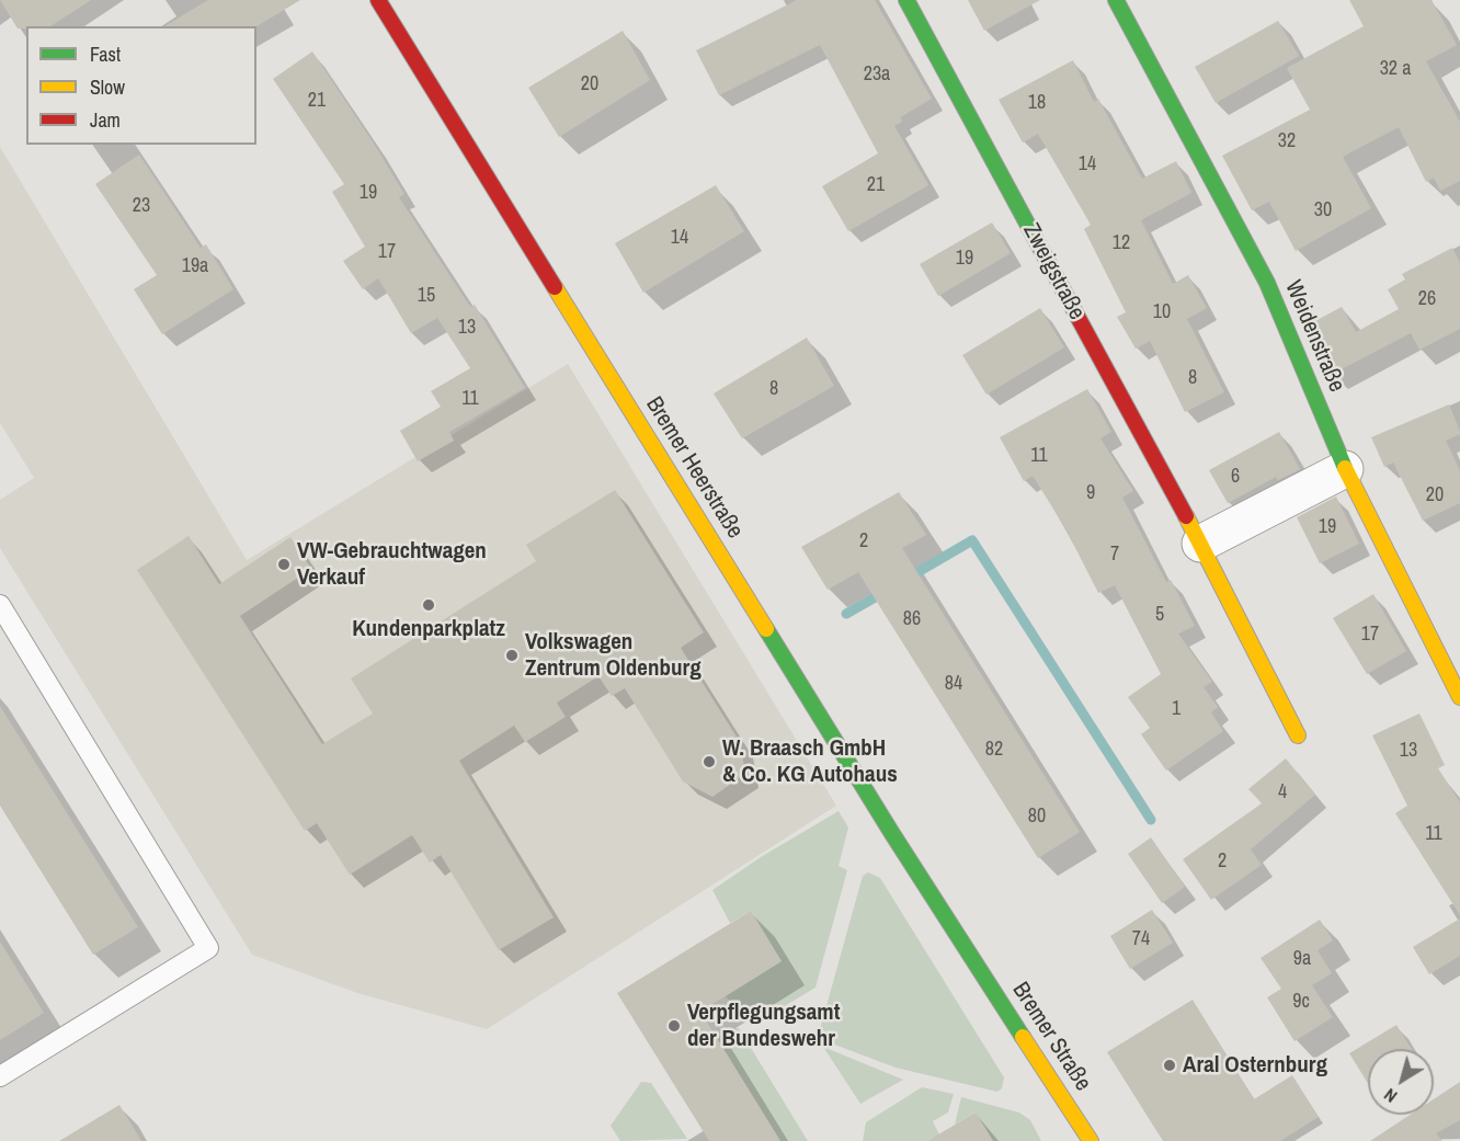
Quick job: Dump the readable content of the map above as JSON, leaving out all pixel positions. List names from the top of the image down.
{
  "streets": {
    "street": [
      "Zweigstraße",
      "Weidenstraße",
      "Bremer Heerstraße",
      "Bremer Straße"
    ]
  },
  "crossings": [
    ["Bremer Heerstraße", "Bremer Straße"]
  ],
  "places": [
    "VW-Gebrauchtwagen Verkauf",
    "Kundenparkplatz",
    "Volkswagen Zentrum Oldenburg",
    "W. Braasch GmbH & Co. KG Autohaus",
    "Verpflegungsamt der Bundeswehr",
    "Aral Osternburg"
  ],
  "house_numbers": [
    "32 a",
    "23a",
    "20",
    "21",
    "18",
    "32",
    "14",
    "21",
    "19",
    "23",
    "30",
    "14",
    "12",
    "17",
    "19",
    "19a",
    "15",
    "26",
    "10",
    "13",
    "8",
    "8",
    "11",
    "11",
    "6",
    "9",
    "20",
    "19",
    "2",
    "7",
    "5",
    "86",
    "17",
    "84",
    "1",
    "82",
    "13",
    "4",
    "80",
    "11",
    "2",
    "74",
    "9a",
    "9c"
  ],
  "legend": ["Fast", "Slow", "Jam"],
  "north": "bottom left"
}
